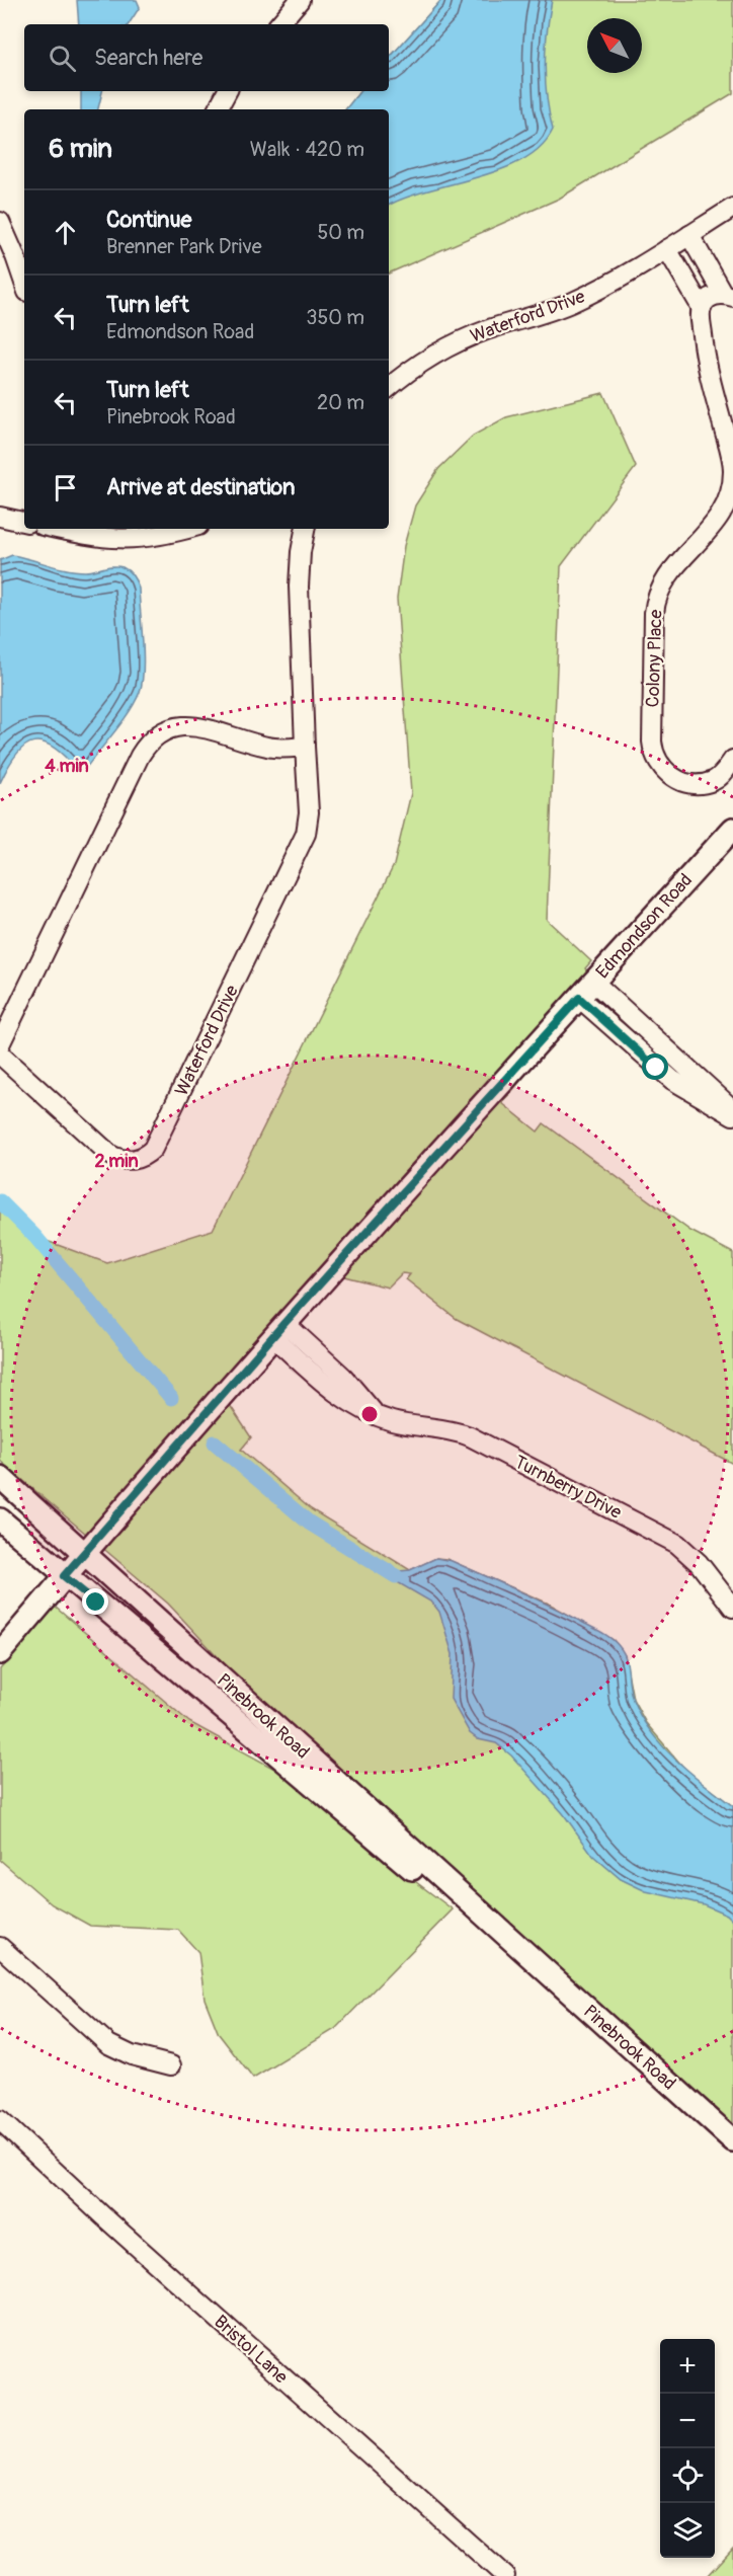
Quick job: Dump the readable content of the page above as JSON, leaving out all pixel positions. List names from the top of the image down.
{
  "streets": {
    "street": [
      "Waterford Drive",
      "Colony Place",
      "Edmondson Road",
      "Turnberry Drive",
      "Pinebrook Road",
      "Bristol Lane"
    ]
  },
  "crossings": [
    ["Waterford Drive", "Colony Place"],
    ["Edmondson Road", "Turnberry Drive"],
    ["Edmondson Road", "Pinebrook Road"]
  ],
  "north": "top left",
  "page": {
    "search": "Search here",
    "heading": ["6 min", "Walk · 420 m"],
    "list": [
      ["Continue", "Brenner Park Drive", "50 m"],
      ["Turn left", "Edmondson Road", "350 m"],
      ["Turn left", "Pinebrook Road", "20 m"],
      "Arrive at destination"
    ],
    "map_buttons": ["+", "−"]
  },
  "rings": ["4 min", "2 min"]
}
